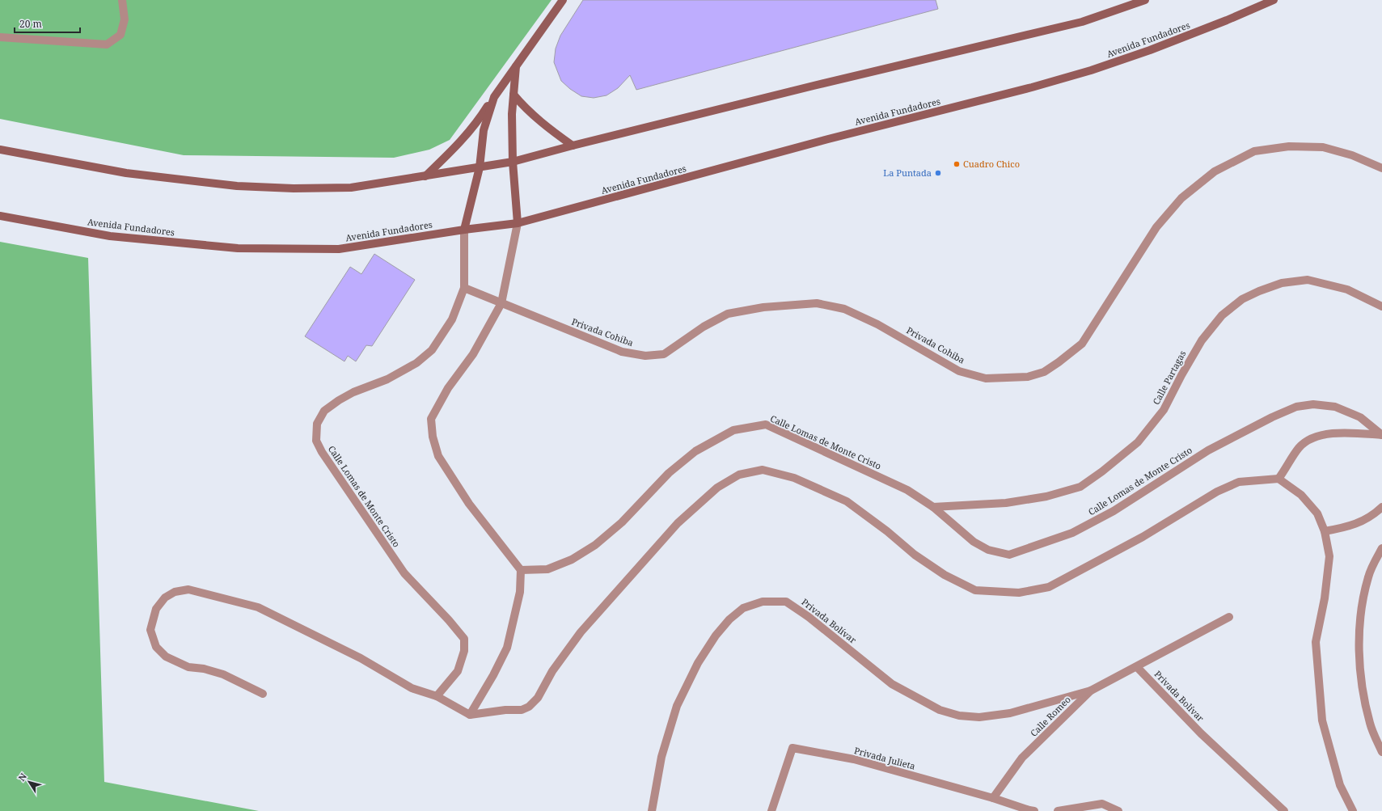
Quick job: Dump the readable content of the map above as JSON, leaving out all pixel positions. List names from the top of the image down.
{
  "streets": {
    "main road": ["Avenida Fundadores"],
    "street": [
      "Privada Cohiba",
      "Calle Partagas",
      "Calle Lomas de Monte Cristo",
      "Privada Bolívar",
      "Calle Romeo",
      "Privada Julieta"
    ]
  },
  "crossings": [
    ["Avenida Fundadores", "Calle Lomas de Monte Cristo"],
    ["Privada Cohiba", "Calle Lomas de Monte Cristo"],
    ["Calle Partagas", "Calle Lomas de Monte Cristo"],
    ["Privada Bolívar", "Calle Romeo"],
    ["Calle Romeo", "Privada Julieta"]
  ],
  "places": ["Cuadro Chico", "La Puntada"],
  "scale_bar": "20 m",
  "north": "top left"
}
